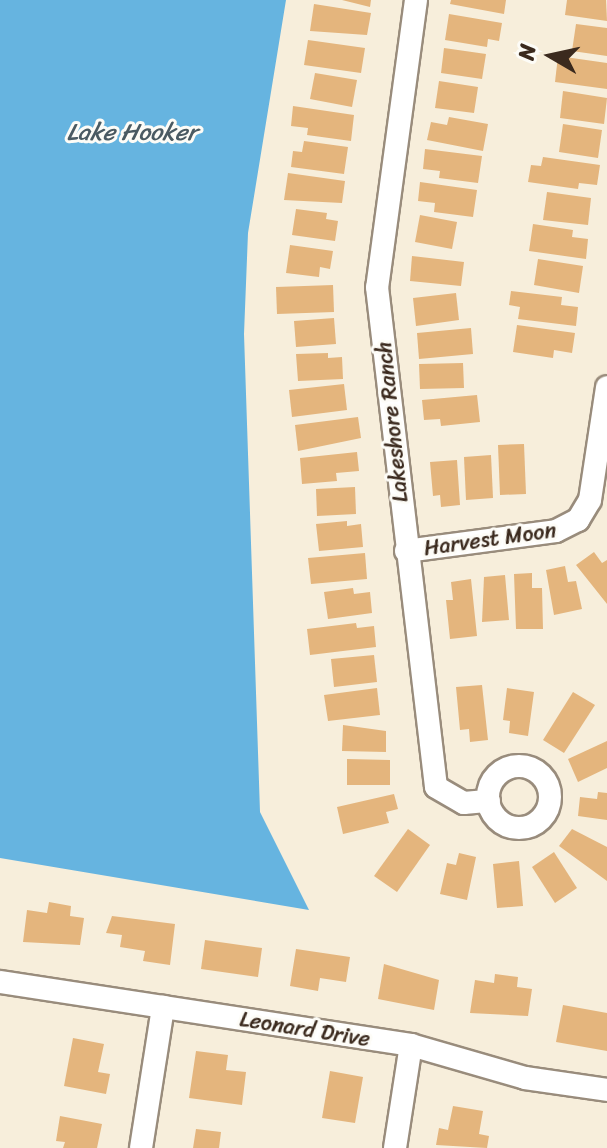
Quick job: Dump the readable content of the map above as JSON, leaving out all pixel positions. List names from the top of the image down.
{
  "streets": {
    "street": ["Lakeshore Ranch", "Harvest Moon", "Leonard Drive"]
  },
  "crossings": [
    ["Lakeshore Ranch", "Harvest Moon"]
  ],
  "water": ["Lake Hooker"],
  "north": "left"
}
